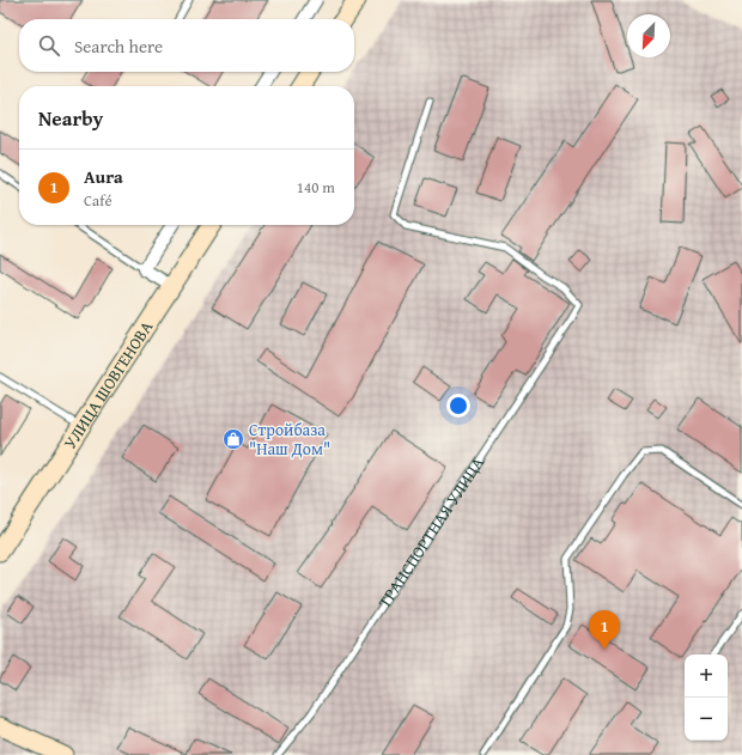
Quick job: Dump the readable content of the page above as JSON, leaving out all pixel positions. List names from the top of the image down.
{
  "streets": {
    "street": ["УЛИЦА ШОВГЕНОВА"],
    "lane": ["ТРАНСПОРТНАЯ УЛИЦА"]
  },
  "places": {
    "shop": ["Стройбаза \"Наш Дом\""]
  },
  "north": "bottom left",
  "page": {
    "search": "Search here",
    "heading": "Nearby",
    "list": [
      {
        "mark": "1",
        "name": "Aura",
        "note": "Café",
        "value": "140 m"
      }
    ],
    "pins": "1",
    "map_buttons": ["+", "−"]
  }
}
